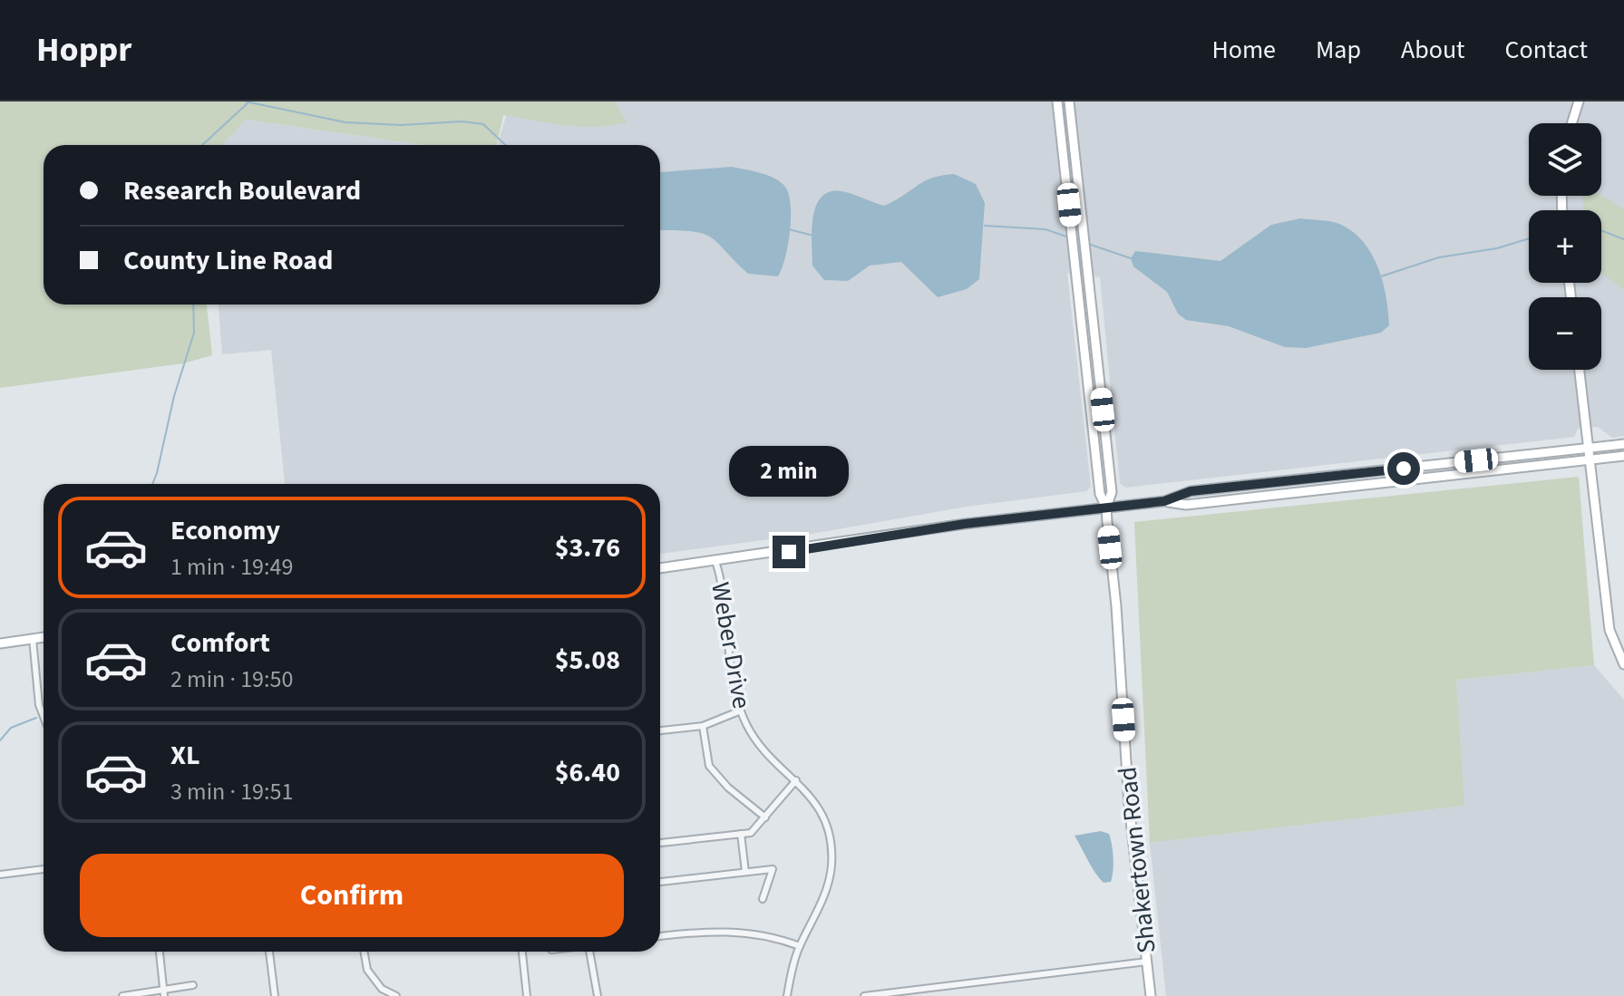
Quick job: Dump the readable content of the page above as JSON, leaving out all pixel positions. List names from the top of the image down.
{
  "streets": {
    "main road": ["Shakertown Road"],
    "street": ["Weber Drive"]
  },
  "page": {
    "header": "Hoppr",
    "nav": [
      "Home",
      "Map",
      "About",
      "Contact"
    ],
    "map_buttons": ["+", "−"],
    "banner": ["Research Boulevard", "County Line Road"],
    "bubble": "2 min",
    "list": [
      {
        "name": "Economy",
        "note": "1 min · 19:49",
        "value": "$3.76"
      },
      {
        "name": "Comfort",
        "note": "2 min · 19:50",
        "value": "$5.08"
      },
      {
        "name": "XL",
        "note": "3 min · 19:51",
        "value": "$6.40"
      }
    ],
    "buttons": "Confirm"
  }
}
